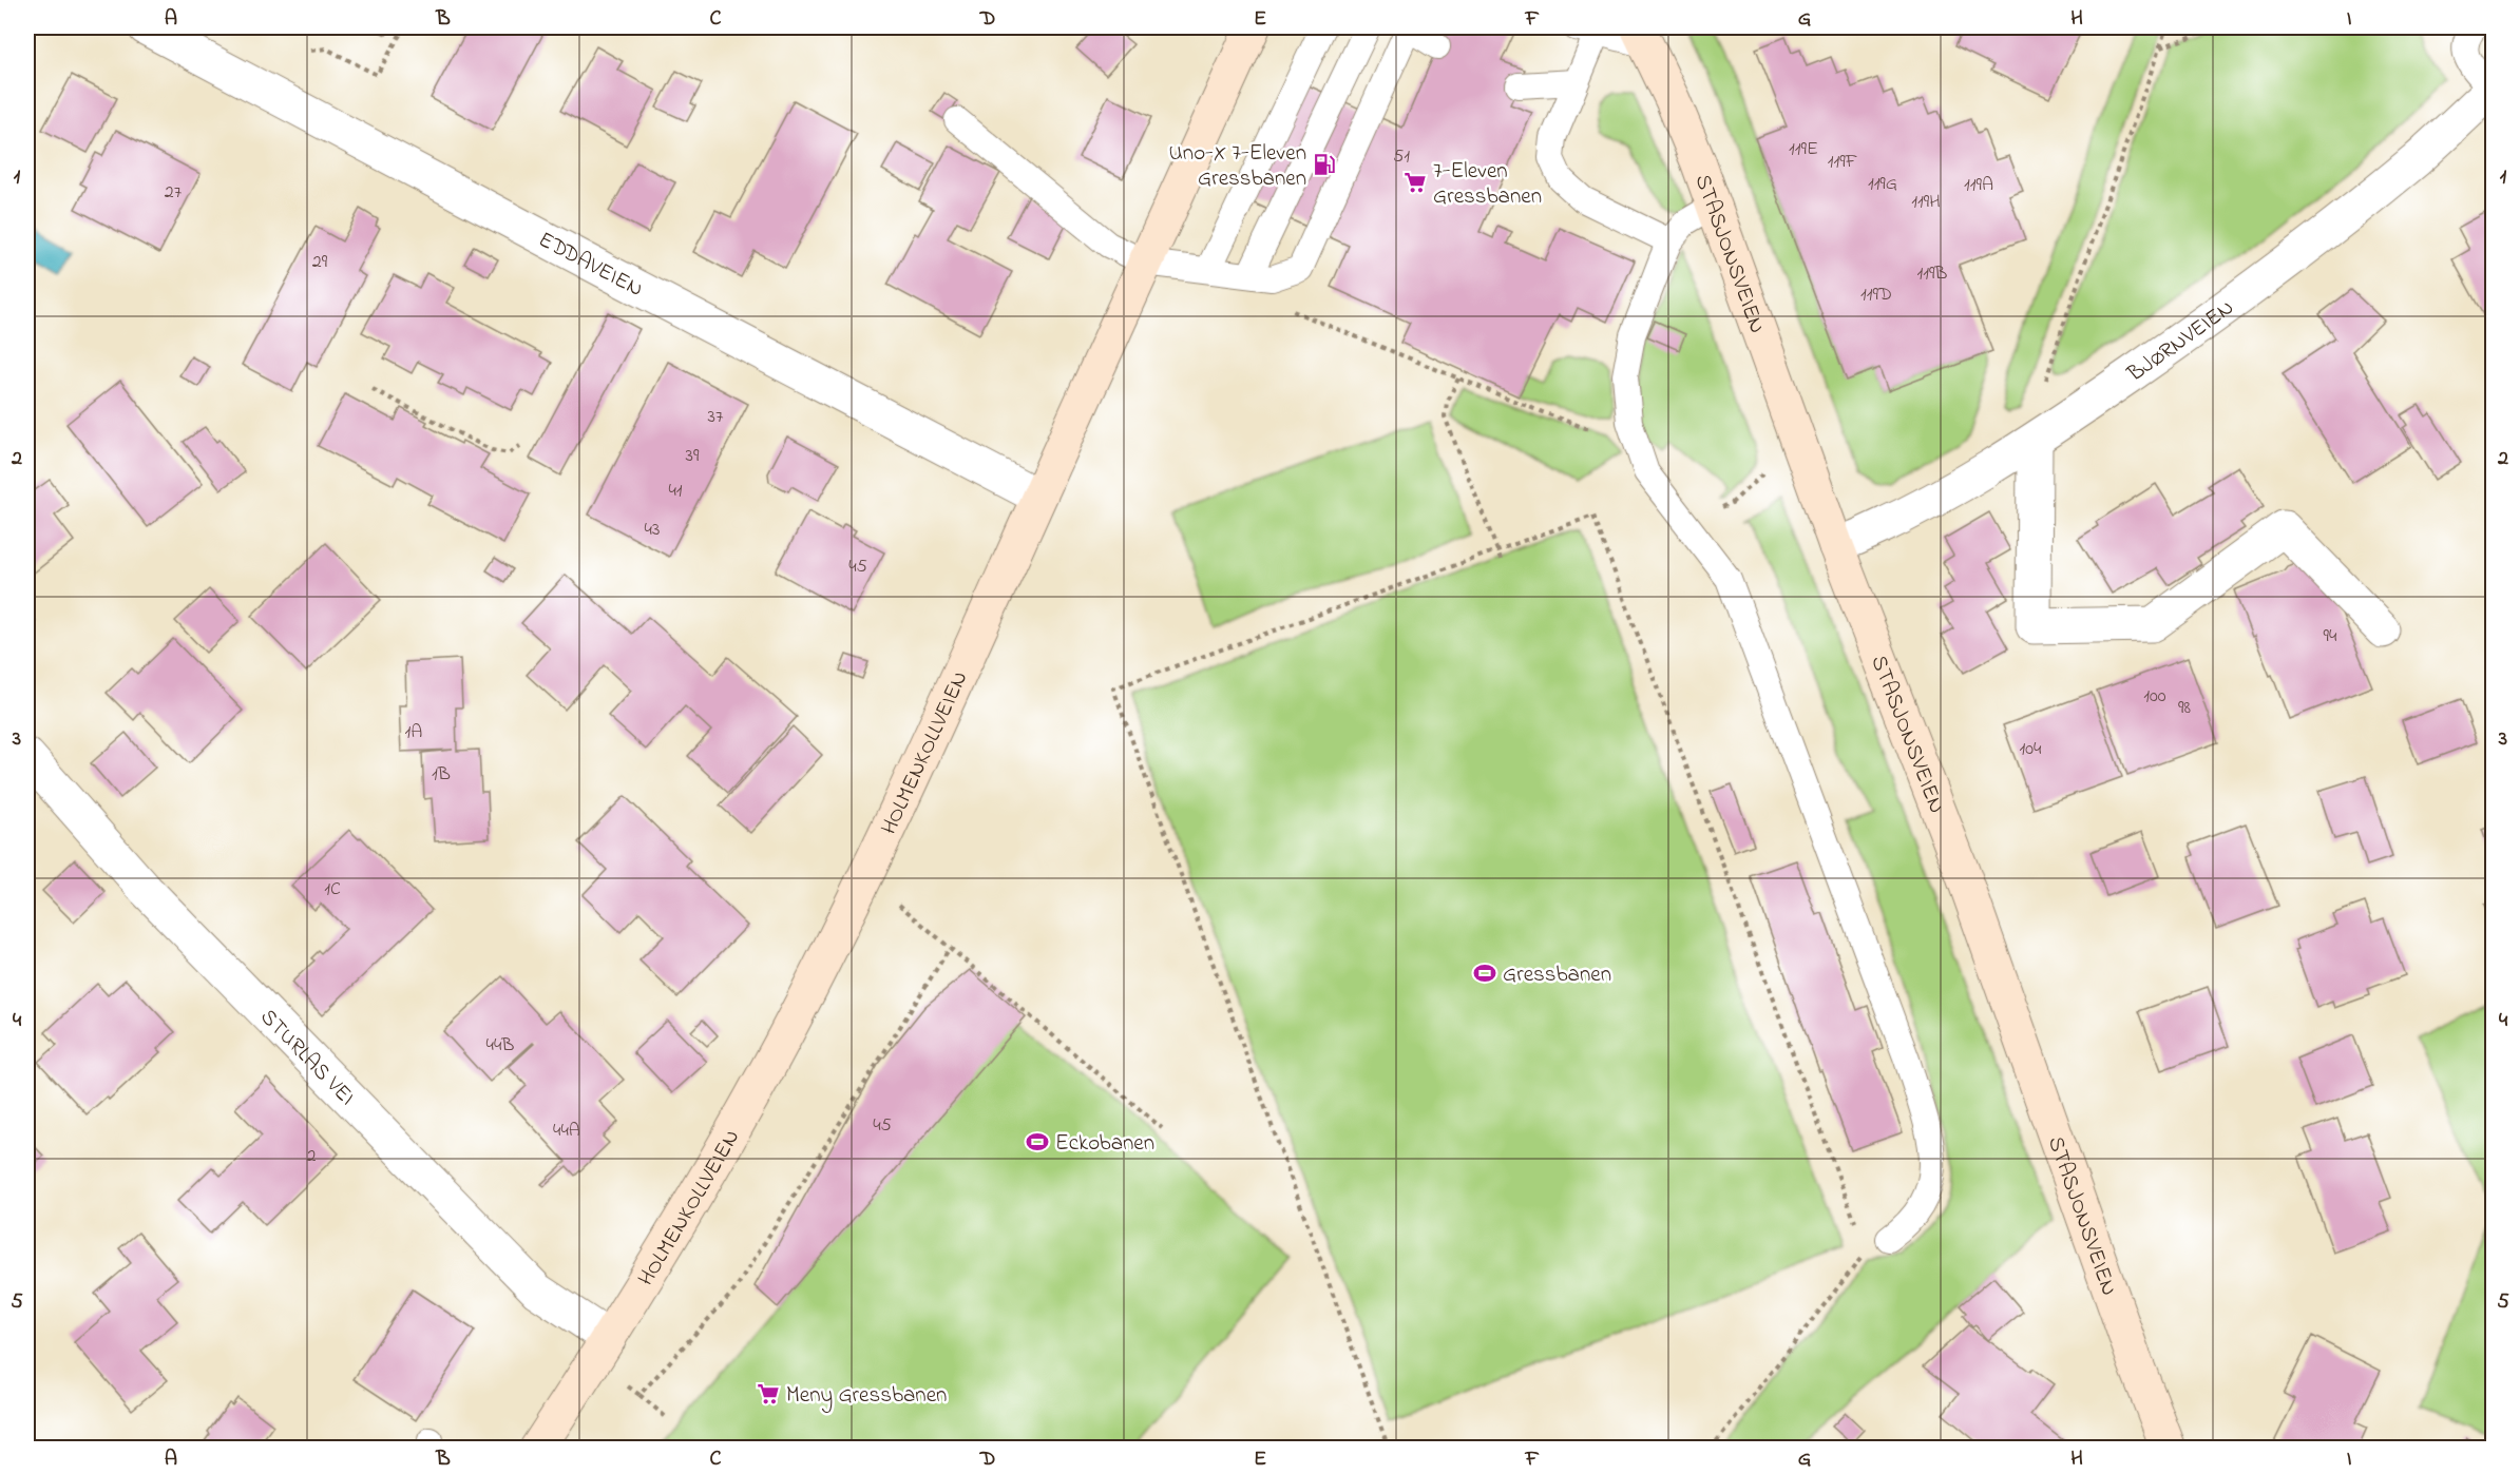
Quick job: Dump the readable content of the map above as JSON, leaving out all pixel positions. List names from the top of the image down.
{
  "streets": {
    "main road": ["STASJONSVEIEN", "HOLMENKOLLVEIEN"],
    "street": ["EDDAVEIEN", "BJØRNVEIEN", "STURLAS VEI"]
  },
  "crossings": [
    ["STASJONSVEIEN", "BJØRNVEIEN"],
    ["EDDAVEIEN", "HOLMENKOLLVEIEN"],
    ["HOLMENKOLLVEIEN", "STURLAS VEI"]
  ],
  "places": {
    "fuel station": ["Uno-X 7-Eleven Gressbanen"],
    "supermarket": ["7-Eleven Gressbanen", "Meny Gressbanen"],
    "sports": ["Gressbanen", "Eckobanen"]
  },
  "house_numbers": [
    "119E",
    "51",
    "119F",
    "119G",
    "119A",
    "27",
    "119H",
    "29",
    "119B",
    "119D",
    "37",
    "39",
    "41",
    "43",
    "45",
    "94",
    "100",
    "98",
    "1A",
    "104",
    "1B",
    "1C",
    "44B",
    "45",
    "44A",
    "2"
  ],
  "grid": {
    "columns": [
      "A",
      "B",
      "C",
      "D",
      "E",
      "F",
      "G",
      "H",
      "I"
    ],
    "rows": [
      "1",
      "2",
      "3",
      "4",
      "5"
    ]
  }
}
